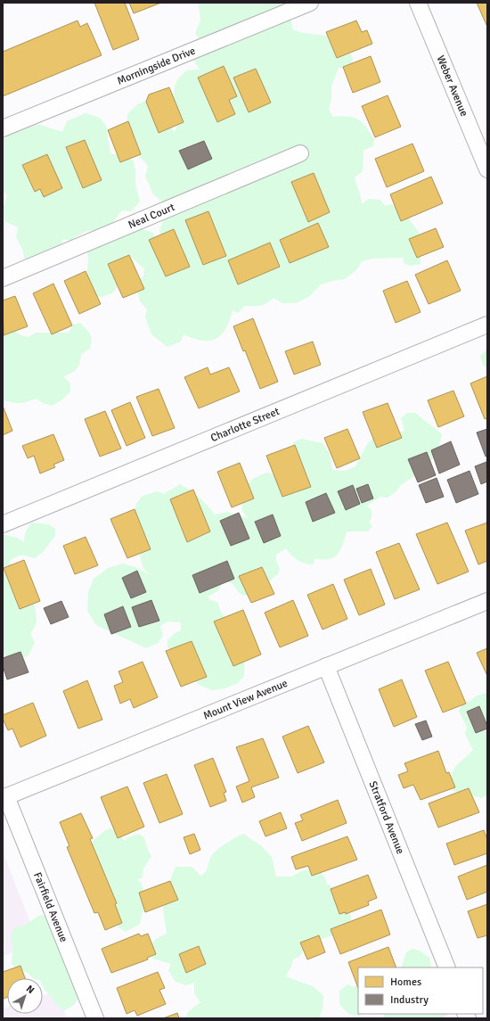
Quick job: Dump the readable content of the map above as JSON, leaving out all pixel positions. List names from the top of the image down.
{
  "streets": {
    "street": [
      "Morningside Drive",
      "Weber Avenue",
      "Neal Court",
      "Charlotte Street",
      "Mount View Avenue",
      "Stratford Avenue",
      "Fairfield Avenue"
    ]
  },
  "crossings": [
    ["Mount View Avenue", "Stratford Avenue"],
    ["Mount View Avenue", "Fairfield Avenue"]
  ],
  "legend": ["Homes", "Industry"],
  "north": "top right"
}
